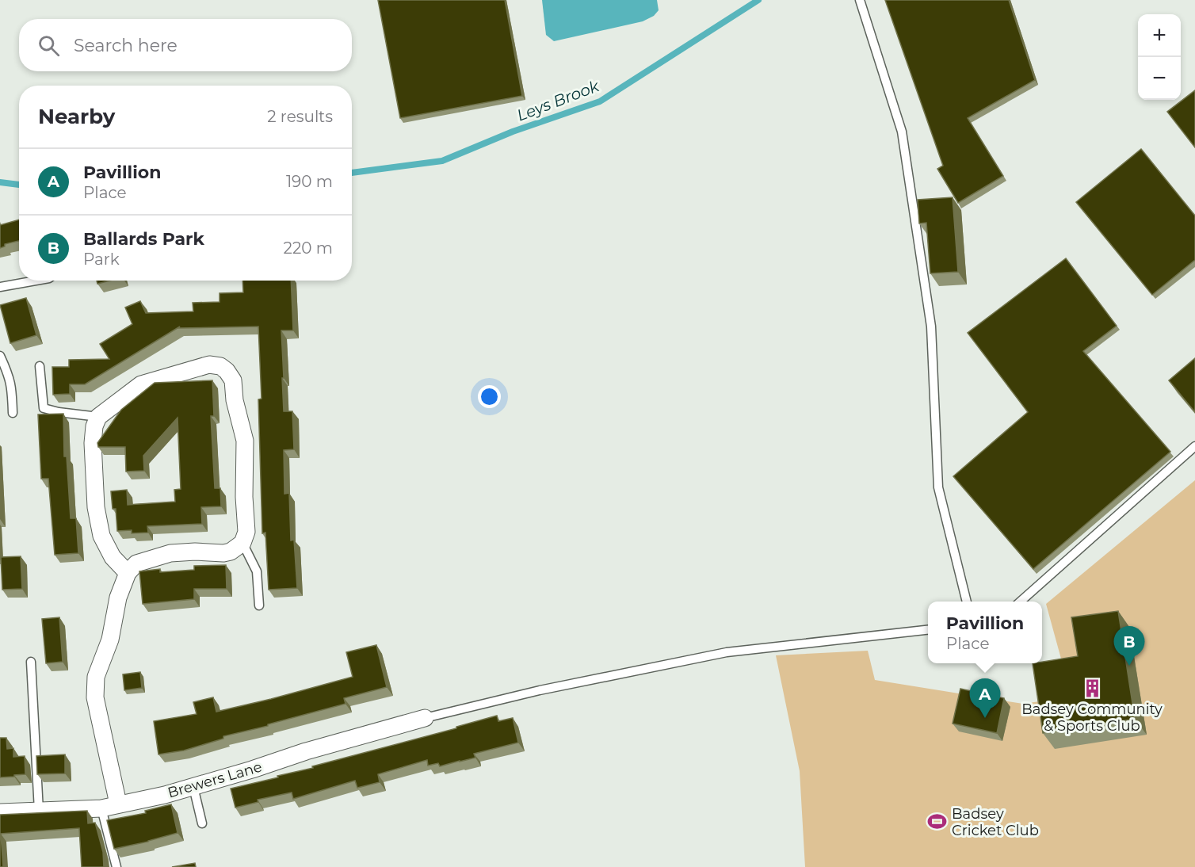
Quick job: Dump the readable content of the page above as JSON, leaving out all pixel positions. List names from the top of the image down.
{
  "streets": {
    "street": ["Brewers Lane"]
  },
  "water": ["Leys Brook"],
  "places": {
    "building": ["Badsey Community & Sports Club"],
    "sports": ["Badsey Cricket Club"]
  },
  "page": {
    "map_buttons": ["+", "−"],
    "search": "Search here",
    "heading": ["Nearby", "2 results"],
    "list": [
      {
        "mark": "A",
        "name": "Pavillion",
        "note": "Place",
        "value": "190 m"
      },
      {
        "mark": "B",
        "name": "Ballards Park",
        "note": "Park",
        "value": "220 m"
      }
    ],
    "popup": ["Pavillion", "Place"],
    "pins": ["B", "A"]
  }
}
